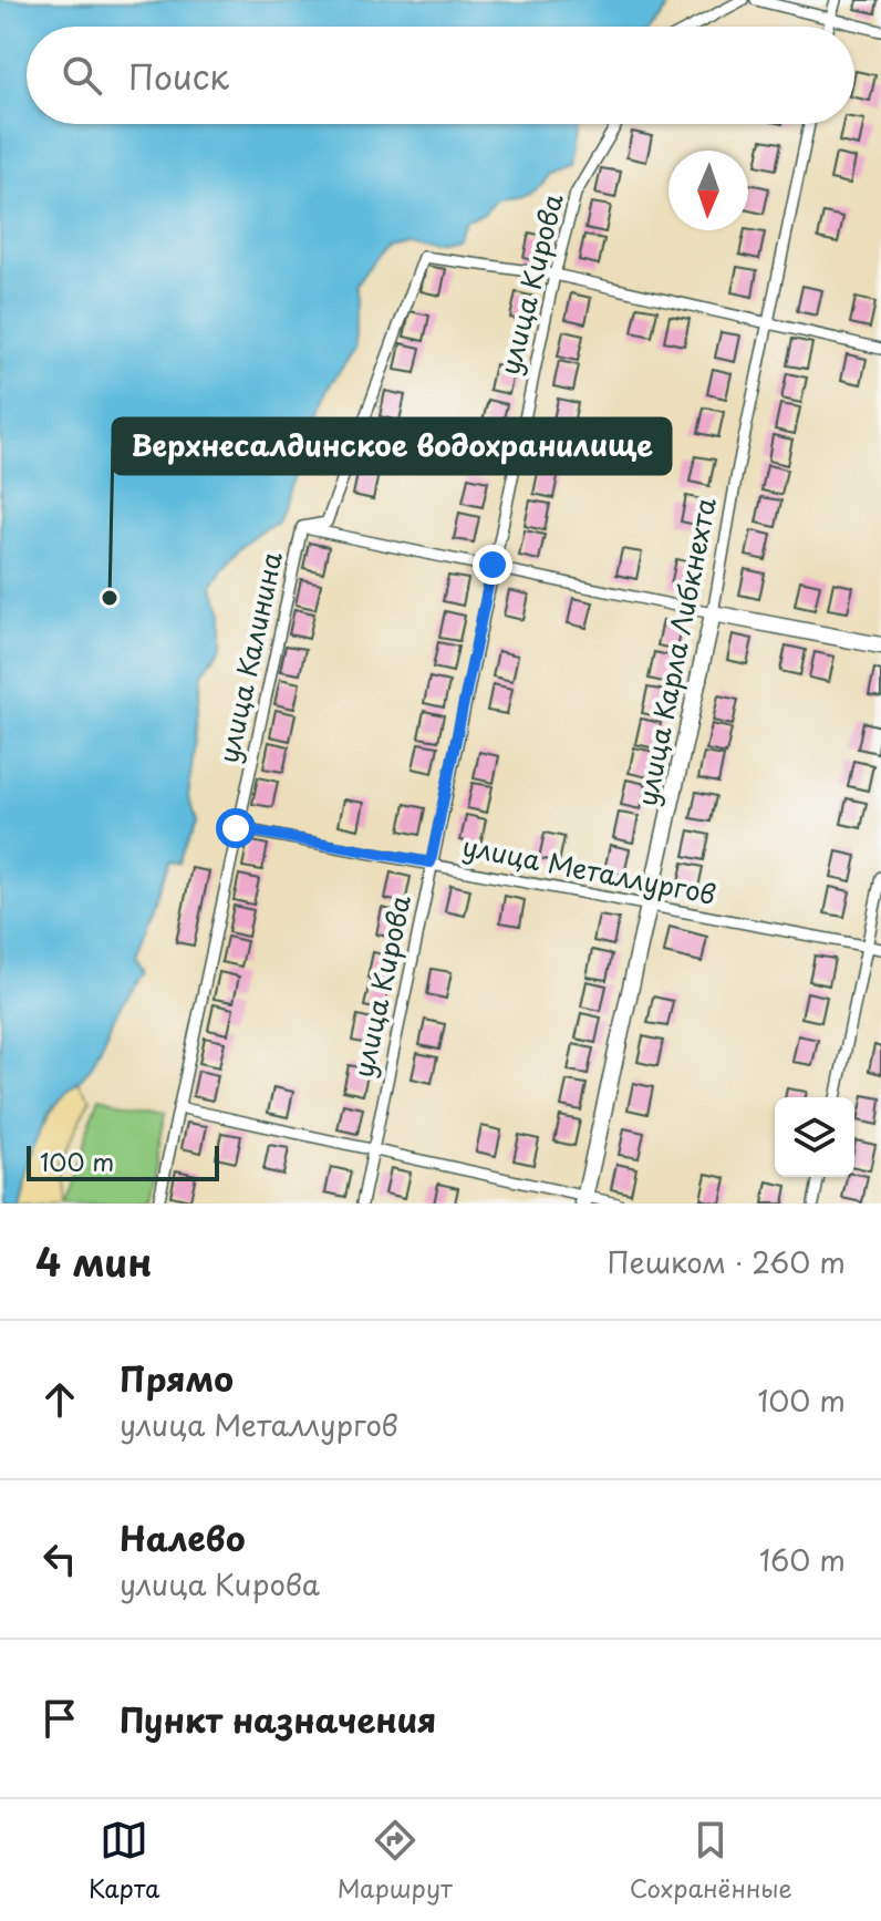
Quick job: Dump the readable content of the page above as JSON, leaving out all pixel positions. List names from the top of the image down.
{
  "streets": {
    "main road": ["улица Карла Либкнехта"],
    "street": ["улица Кирова", "улица Калинина", "улица Металлургов"]
  },
  "crossings": [
    ["улица Кирова", "улица Калинина"],
    ["улица Кирова", "улица Металлургов"],
    ["улица Карла Либкнехта", "улица Металлургов"],
    ["улица Калинина", "улица Металлургов"]
  ],
  "places": ["Верхнесалдинское водохранилище"],
  "scale_bar": "100 m",
  "north": "bottom",
  "page": {
    "search": "Поиск",
    "scale": "100 m",
    "heading": ["4 мин", "Пешком · 260 m"],
    "list": [
      ["Прямо", "улица Металлургов", "100 m"],
      ["Налево", "улица Кирова", "160 m"],
      "Пункт назначения"
    ],
    "nav": ["Карта", "Маршрут", "Сохранённые"]
  }
}
